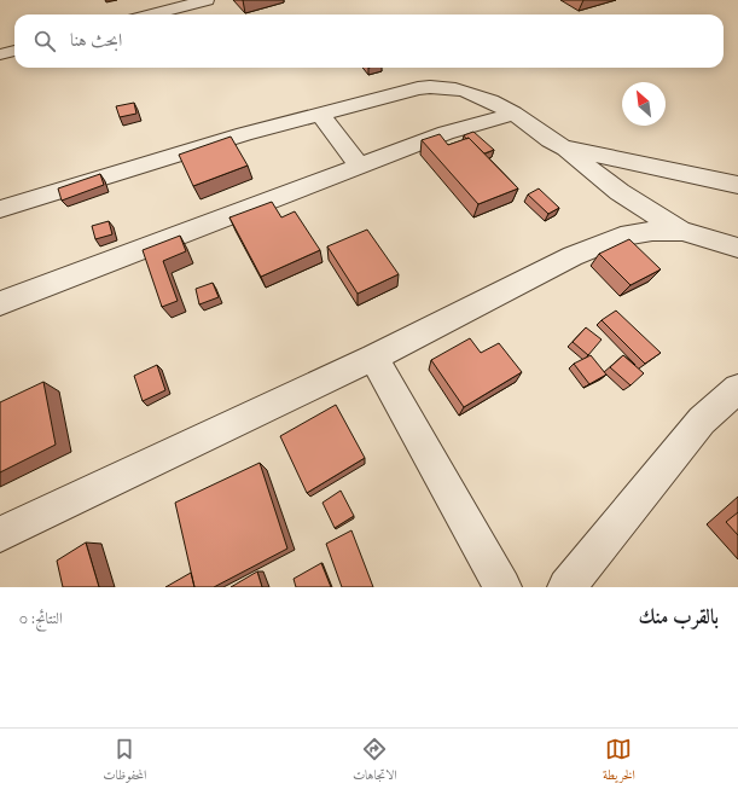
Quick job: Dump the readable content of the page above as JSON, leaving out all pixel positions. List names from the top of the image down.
{
  "north": "top left",
  "page": {
    "search": "ابحث هنا",
    "heading": ["بالقرب منك", "النتائج: 0"],
    "nav": ["الخريطة", "الاتجاهات", "المحفوظات"]
  }
}
